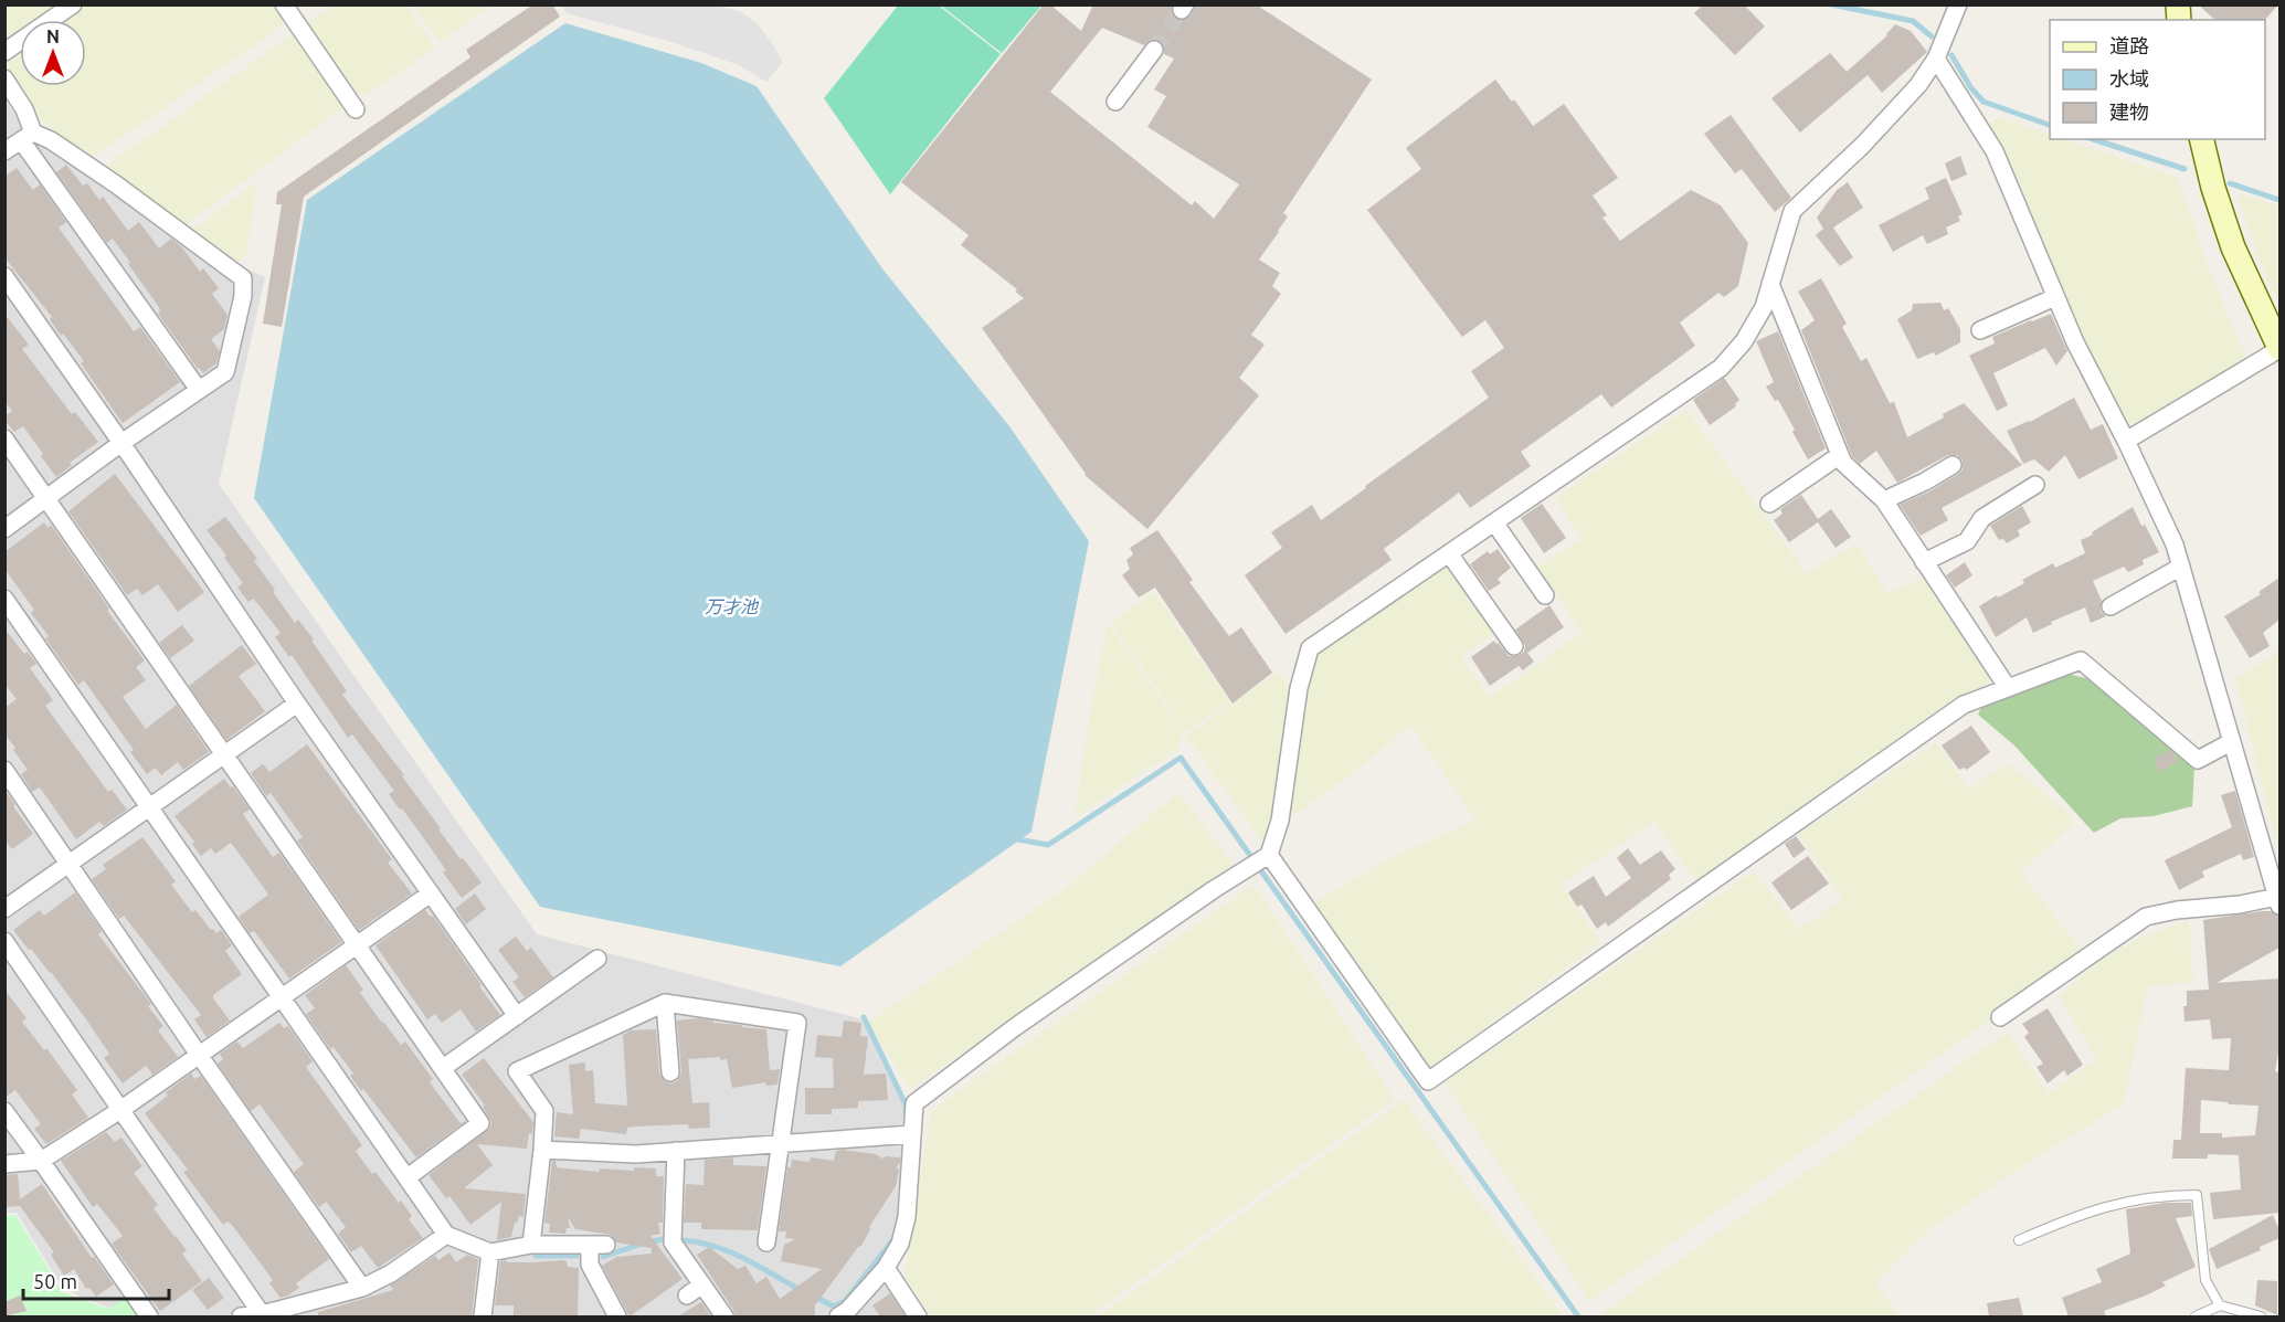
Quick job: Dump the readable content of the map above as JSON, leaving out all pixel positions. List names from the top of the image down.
{
  "water": ["万才池"],
  "legend": ["道路", "水域", "建物"],
  "scale_bar": "50 m",
  "north": "top"
}
